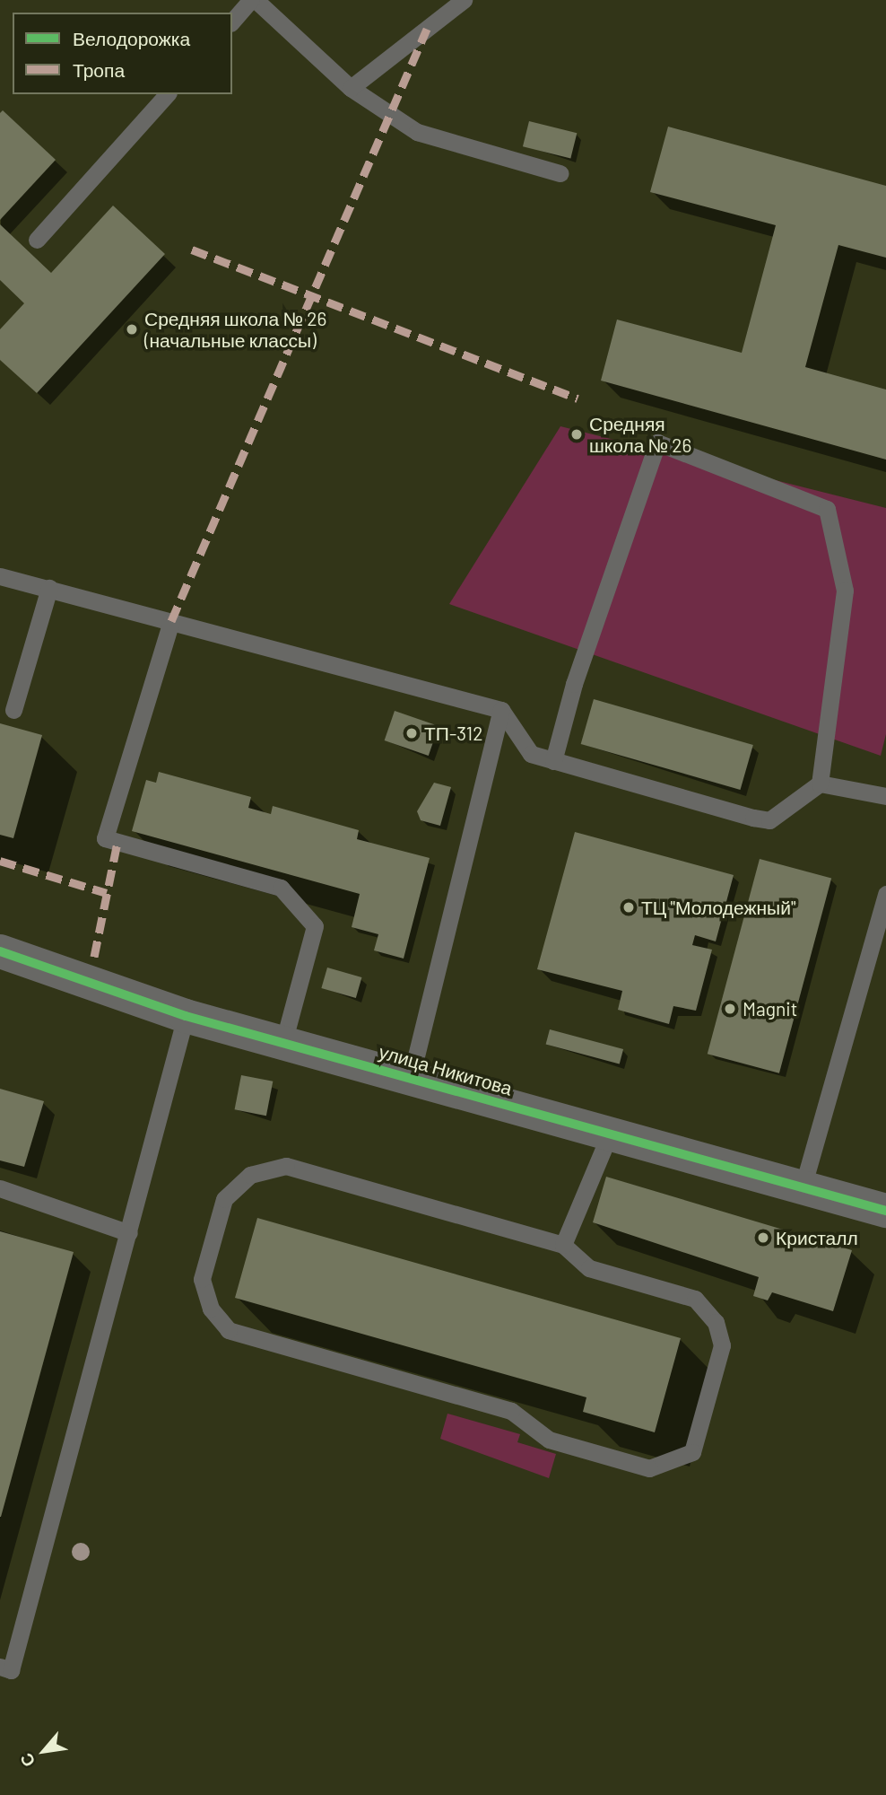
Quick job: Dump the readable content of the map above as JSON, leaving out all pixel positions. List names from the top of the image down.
{
  "streets": {
    "street": ["улица Никитова"]
  },
  "places": [
    "Средняя школа № 26 (начальные классы)",
    "Средняя школа № 26",
    "ТП-312",
    "ТЦ \"Молодежный\"",
    "Magnit",
    "Кристалл"
  ],
  "legend": ["Велодорожка", "Тропа"],
  "north": "bottom left"
}
